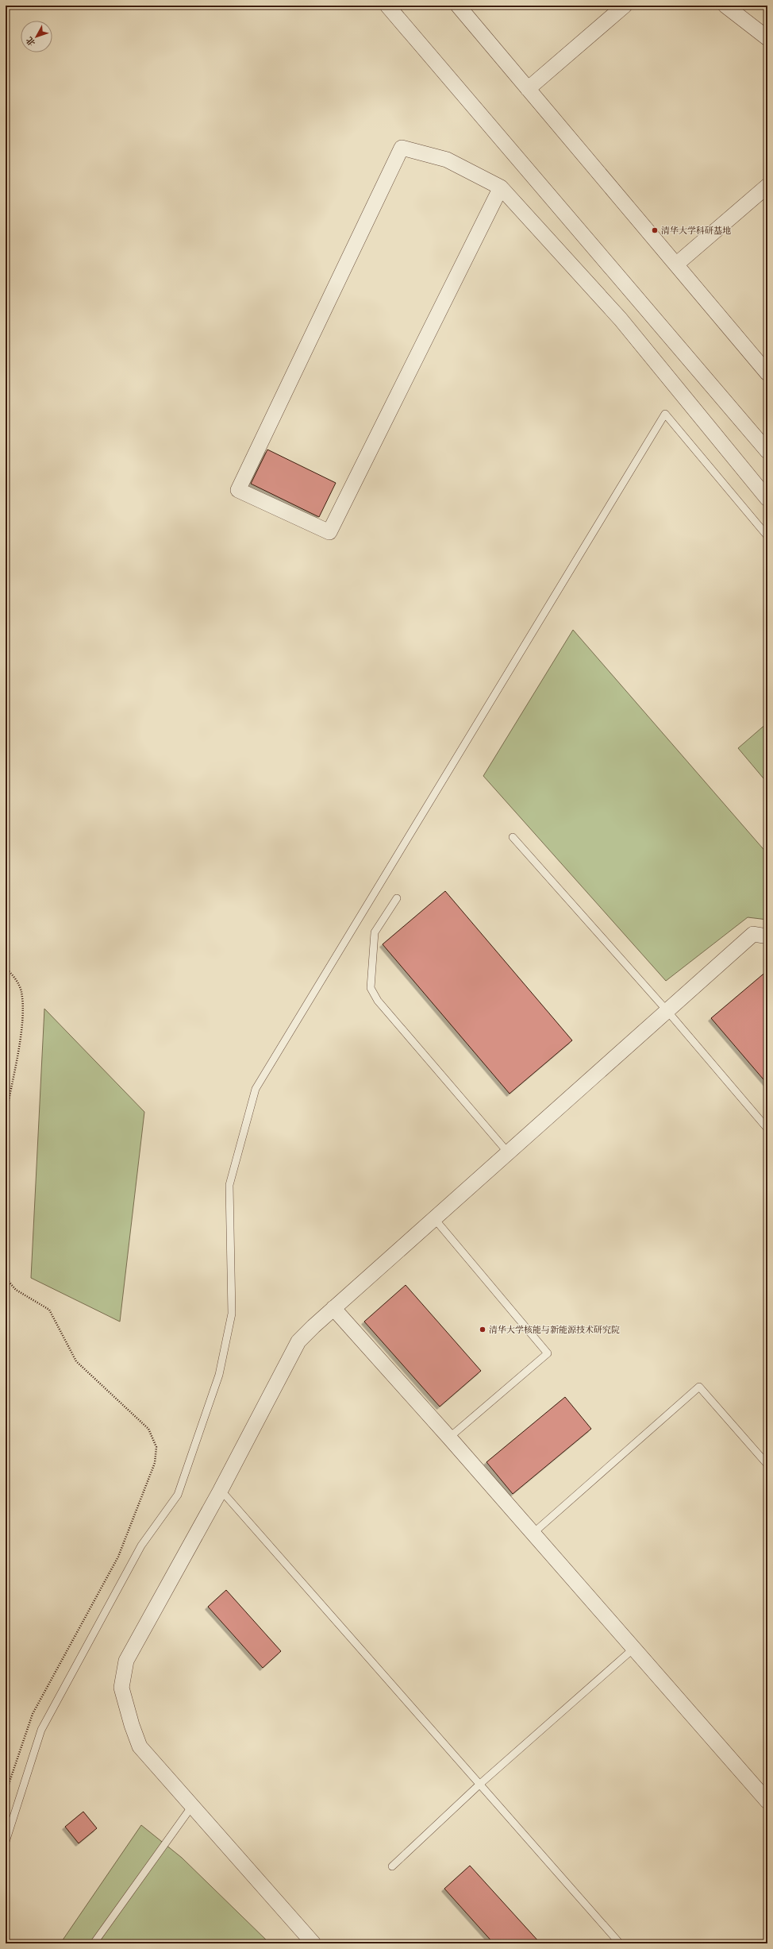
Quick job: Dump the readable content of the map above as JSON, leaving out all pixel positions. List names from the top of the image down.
{
  "places": ["清华大学科研基地", "清华大学核能与新能源技术研究院"],
  "north": "bottom left"
}
